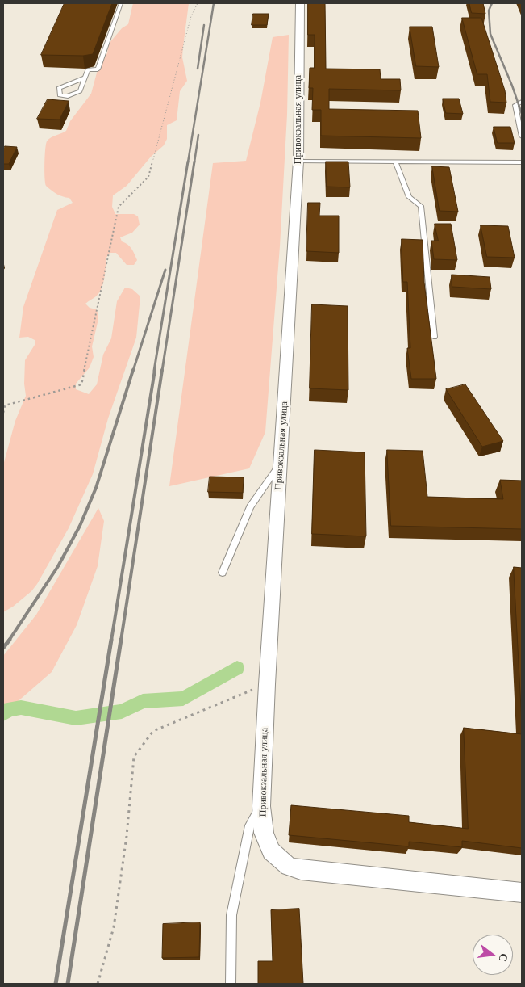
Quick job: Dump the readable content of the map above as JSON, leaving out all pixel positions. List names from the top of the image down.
{
  "streets": {
    "street": ["Привокзальная улица"]
  },
  "north": "right"
}
